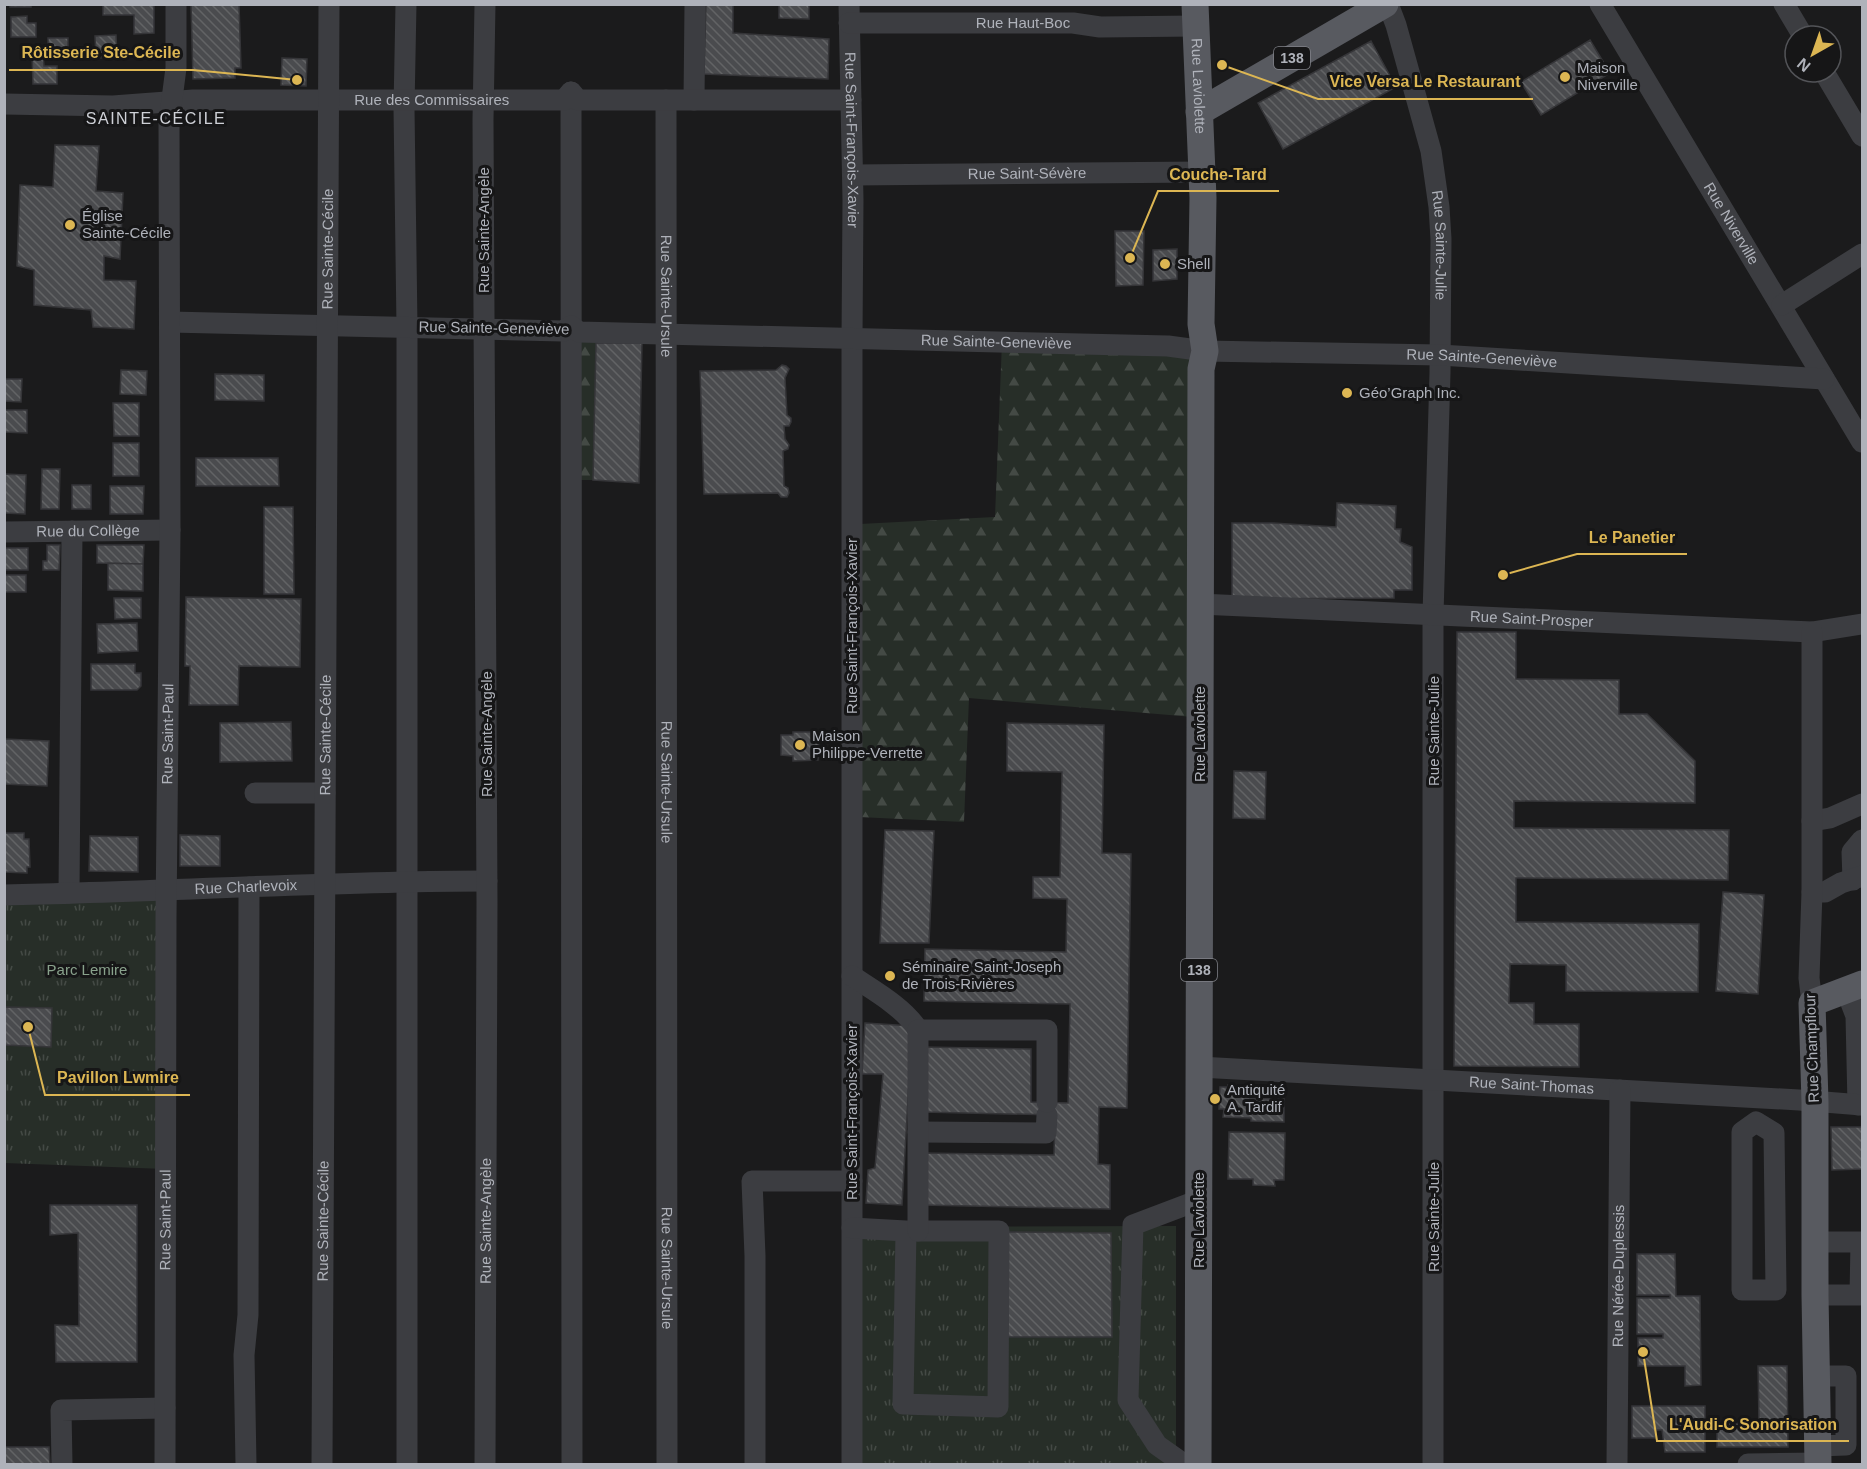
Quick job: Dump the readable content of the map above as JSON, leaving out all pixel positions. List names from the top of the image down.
{
  "streets": {
    "main road": ["138", "Rue Laviolette", "Rue Champflour"],
    "street": [
      "Rue Haut-Boc",
      "Rue des Commissaires",
      "Rue Saint-François-Xavier",
      "Rue Saint-Sévère",
      "Rue Niverville",
      "Rue Sainte-Angèle",
      "Rue Sainte-Julie",
      "Rue Sainte-Cécile",
      "Rue Sainte-Ursule",
      "Rue Sainte-Geneviève",
      "Rue du Collège",
      "Rue Saint-Prosper",
      "Rue Saint-Paul",
      "Rue Charlevoix",
      "Rue Saint-Thomas",
      "Rue Nérée-Duplessis"
    ]
  },
  "crossings": [
    ["Rue Haut-Boc", "Rue Laviolette"],
    ["Rue Haut-Boc", "Rue Saint-François-Xavier"],
    ["138", "Rue Laviolette"],
    ["138", "Rue Sainte-Julie"],
    ["Rue Laviolette", "Rue Saint-Sévère"],
    ["Rue Laviolette", "Rue Sainte-Geneviève"],
    ["Rue Laviolette", "Rue Saint-Prosper"],
    ["Rue Laviolette", "Rue Saint-Thomas"],
    ["Rue des Commissaires", "Rue Sainte-Angèle"],
    ["Rue des Commissaires", "Rue Sainte-Cécile"],
    ["Rue des Commissaires", "Rue Saint-Paul"],
    ["Rue Saint-François-Xavier", "Rue Saint-Sévère"],
    ["Rue Saint-François-Xavier", "Rue Sainte-Geneviève"],
    ["Rue Niverville", "Rue Sainte-Geneviève"],
    ["Rue Sainte-Angèle", "Rue Sainte-Geneviève"],
    ["Rue Sainte-Angèle", "Rue Charlevoix"],
    ["Rue Sainte-Julie", "Rue Sainte-Geneviève"],
    ["Rue Sainte-Julie", "Rue Saint-Prosper"],
    ["Rue Sainte-Julie", "Rue Saint-Thomas"],
    ["Rue Sainte-Cécile", "Rue Sainte-Geneviève"],
    ["Rue Sainte-Cécile", "Rue Charlevoix"],
    ["Rue Sainte-Ursule", "Rue Sainte-Geneviève"],
    ["Rue Sainte-Geneviève", "Rue Saint-Paul"],
    ["Rue du Collège", "Rue Saint-Paul"],
    ["Rue Saint-Prosper", "Rue Champflour"],
    ["Rue Saint-Paul", "Rue Charlevoix"],
    ["Rue Champflour", "Rue Saint-Thomas"],
    ["Rue Saint-Thomas", "Rue Nérée-Duplessis"]
  ],
  "districts": ["SAINTE-CÉCILE"],
  "parks": ["Parc Lemire"],
  "places": [
    "Vice Versa Le Restaurant",
    "Maison Niverville",
    "Rôtisserie Ste-Cécile",
    "Église Sainte-Cécile",
    "Couche-Tard",
    "Shell",
    "Géo’Graph Inc.",
    "Le Panetier",
    "Maison Philippe-Verrette",
    "Séminaire Saint-Joseph de Trois‑Rivières",
    "Pavillon Lwmire",
    "Antiquité A. Tardif",
    "L'Audi-C Sonorisation"
  ],
  "north": "bottom left"
}
